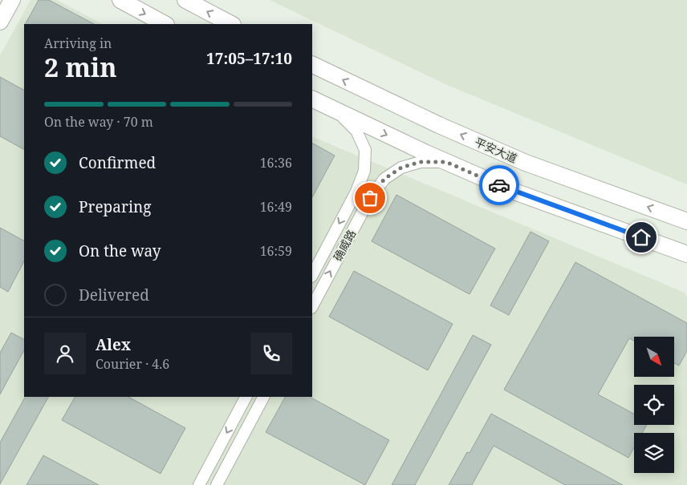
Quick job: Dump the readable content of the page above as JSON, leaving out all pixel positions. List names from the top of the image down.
{
  "streets": {
    "main road": ["平安大道"],
    "street": ["确威路"]
  },
  "north": "bottom right",
  "page": {
    "heading": ["2 min", "Arriving in", "17:05–17:10"],
    "panel": ["Alex", "Courier · 4.6"],
    "bar": "On the way · 70 m",
    "list": [
      ["Confirmed", "16:36"],
      ["Preparing", "16:49"],
      ["On the way", "16:59"],
      "Delivered"
    ]
  }
}
